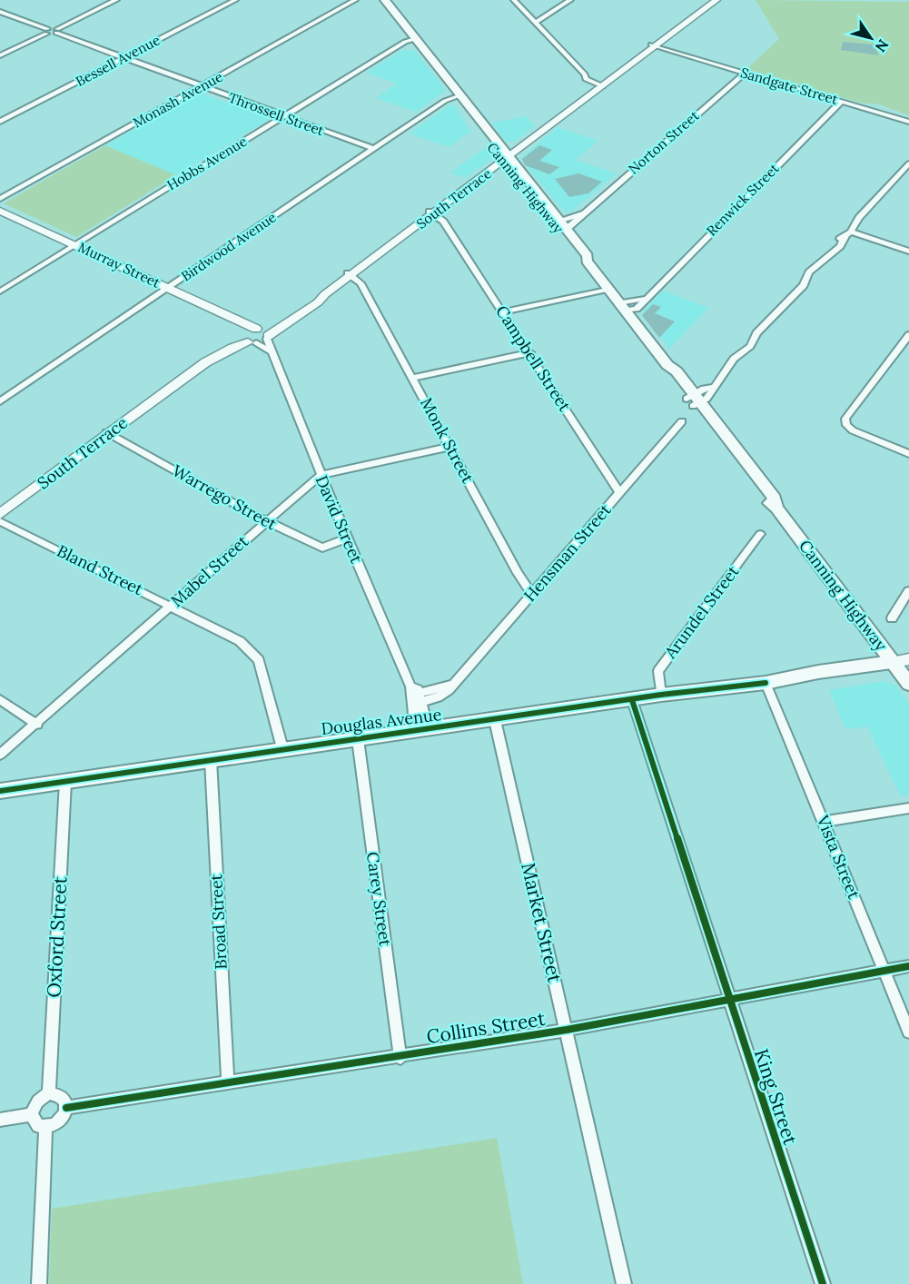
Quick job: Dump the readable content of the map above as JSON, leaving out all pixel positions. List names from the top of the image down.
{
  "streets": {
    "main road": [
      "Canning Highway",
      "South Terrace",
      "Murray Street",
      "Douglas Avenue"
    ],
    "street": [
      "Bessell Avenue",
      "Sandgate Street",
      "Monash Avenue",
      "Throssell Street",
      "Norton Street",
      "Hobbs Avenue",
      "Renwick Street",
      "Birdwood Avenue",
      "Campbell Street",
      "Monk Street",
      "Warrego Street",
      "David Street",
      "Hensman Street",
      "Bland Street",
      "Mabel Street",
      "Arundel Street",
      "Vista Street",
      "Carey Street",
      "Broad Street",
      "Market Street",
      "Oxford Street",
      "Collins Street",
      "King Street"
    ]
  },
  "crossings": [
    ["Bessell Avenue", "Throssell Street"],
    ["Sandgate Street", "Norton Street"],
    ["Sandgate Street", "South Terrace"],
    ["Sandgate Street", "Renwick Street"],
    ["Monash Avenue", "Throssell Street"],
    ["Throssell Street", "Hobbs Avenue"],
    ["Throssell Street", "Birdwood Avenue"],
    ["Norton Street", "Canning Highway"],
    ["Hobbs Avenue", "Canning Highway"],
    ["Hobbs Avenue", "Murray Street"],
    ["Canning Highway", "South Terrace"],
    ["Canning Highway", "Renwick Street"],
    ["Canning Highway", "Birdwood Avenue"],
    ["Canning Highway", "Douglas Avenue"],
    ["South Terrace", "Murray Street"],
    ["South Terrace", "Campbell Street"],
    ["South Terrace", "Monk Street"],
    ["South Terrace", "Warrego Street"],
    ["South Terrace", "David Street"],
    ["Birdwood Avenue", "Murray Street"],
    ["Murray Street", "David Street"],
    ["Campbell Street", "Hensman Street"],
    ["Monk Street", "Hensman Street"],
    ["Monk Street", "Mabel Street"],
    ["Warrego Street", "David Street"],
    ["Warrego Street", "Mabel Street"],
    ["David Street", "Hensman Street"],
    ["David Street", "Mabel Street"],
    ["David Street", "Douglas Avenue"],
    ["Bland Street", "Mabel Street"],
    ["Bland Street", "Douglas Avenue"],
    ["Arundel Street", "Douglas Avenue"],
    ["Douglas Avenue", "Vista Street"],
    ["Douglas Avenue", "Carey Street"],
    ["Douglas Avenue", "Broad Street"],
    ["Douglas Avenue", "Market Street"],
    ["Douglas Avenue", "Oxford Street"],
    ["Douglas Avenue", "King Street"],
    ["Vista Street", "Collins Street"],
    ["Carey Street", "Collins Street"],
    ["Broad Street", "Collins Street"],
    ["Market Street", "Collins Street"],
    ["Oxford Street", "Collins Street"],
    ["Collins Street", "King Street"]
  ],
  "north": "bottom right"
}
